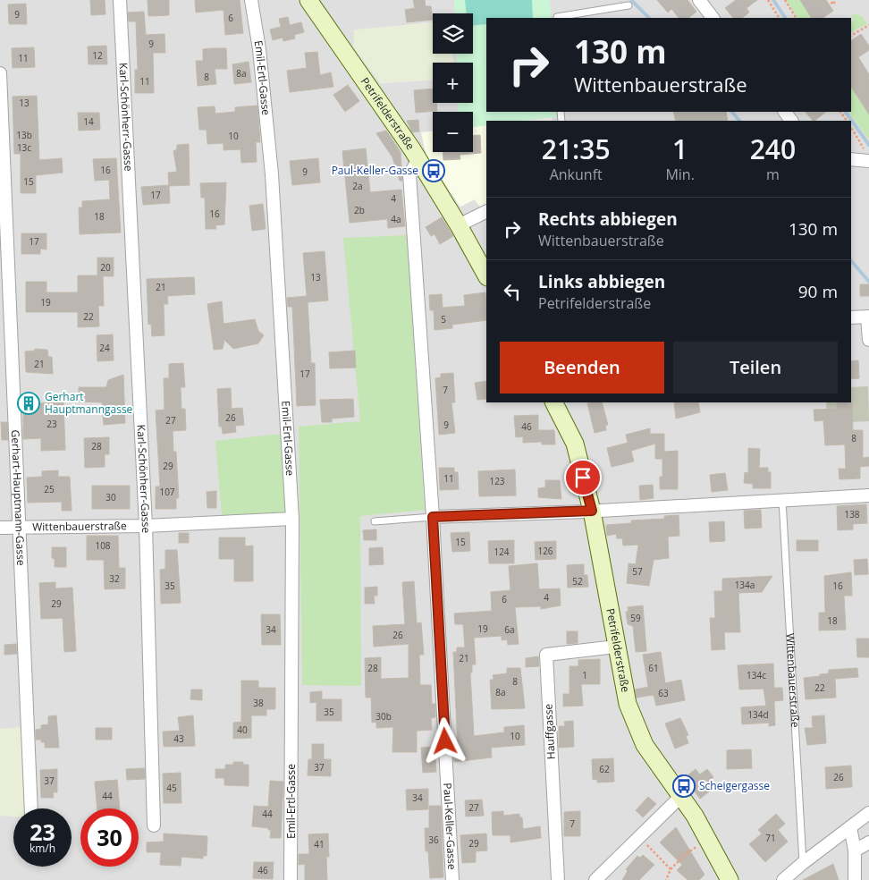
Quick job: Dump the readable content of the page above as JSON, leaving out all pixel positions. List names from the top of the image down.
{
  "streets": {
    "main road": ["Petrifelderstraße"],
    "street": [
      "Emil-Ertl-Gasse",
      "Karl-Schönherr-Gasse",
      "Gerhart-Hauptmann-Gasse",
      "Wittenbauerstraße",
      "Hauffgasse",
      "Paul-Keller-Gasse"
    ]
  },
  "crossings": [
    ["Emil-Ertl-Gasse", "Wittenbauerstraße"],
    ["Petrifelderstraße", "Hauffgasse"],
    ["Petrifelderstraße", "Paul-Keller-Gasse"],
    ["Karl-Schönherr-Gasse", "Wittenbauerstraße"],
    ["Gerhart-Hauptmann-Gasse", "Wittenbauerstraße"]
  ],
  "places": {
    "bus stop": ["Paul-Keller-Gasse", "Scheigergasse"],
    "building": ["Gerhart Hauptmanngasse"]
  },
  "house_numbers": [
    "9",
    "6",
    "9",
    "12",
    "11",
    "8a",
    "8",
    "11",
    "13",
    "14",
    "13b",
    "10",
    "13c",
    "16",
    "9",
    "15",
    "2a",
    "17",
    "4",
    "2b",
    "16",
    "18",
    "4a",
    "17",
    "20",
    "13",
    "21",
    "19",
    "22",
    "5",
    "24",
    "21",
    "17",
    "7",
    "26",
    "27",
    "23",
    "9",
    "46",
    "8",
    "28",
    "29",
    "11",
    "123",
    "25",
    "107",
    "30",
    "138",
    "15",
    "108",
    "126",
    "124",
    "57",
    "32",
    "52",
    "134a",
    "35",
    "16",
    "4",
    "6",
    "29",
    "59",
    "18",
    "19",
    "34",
    "6a",
    "26",
    "21",
    "28",
    "61",
    "1",
    "134c",
    "8",
    "22",
    "8a",
    "63",
    "38",
    "35",
    "134d",
    "30b",
    "40",
    "10",
    "43",
    "37",
    "62",
    "26",
    "37",
    "45",
    "44",
    "34",
    "27",
    "44",
    "7",
    "71",
    "36",
    "29",
    "41",
    "46"
  ],
  "page": {
    "map_buttons": ["+", "−"],
    "turn": ["130 m", "Wittenbauerstraße"],
    "eta": [
      "21:35",
      "Ankunft",
      "1",
      "Min.",
      "240",
      "m"
    ],
    "list": [
      {
        "name": "Rechts abbiegen",
        "note": "Wittenbauerstraße",
        "value": "130 m"
      },
      {
        "name": "Links abbiegen",
        "note": "Petrifelderstraße",
        "value": "90 m"
      }
    ],
    "buttons": ["Beenden", "Teilen"],
    "speed": "23 km/h",
    "limit": "30"
  }
}
